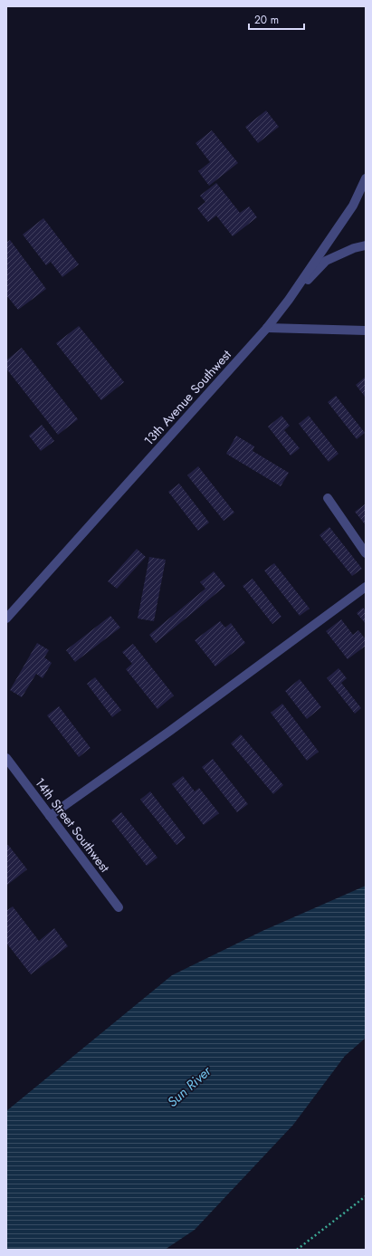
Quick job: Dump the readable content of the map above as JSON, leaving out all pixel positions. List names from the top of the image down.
{
  "streets": {
    "street": ["13th Avenue Southwest", "14th Street Southwest"]
  },
  "water": ["Sun River"],
  "scale_bar": "20 m"
}
